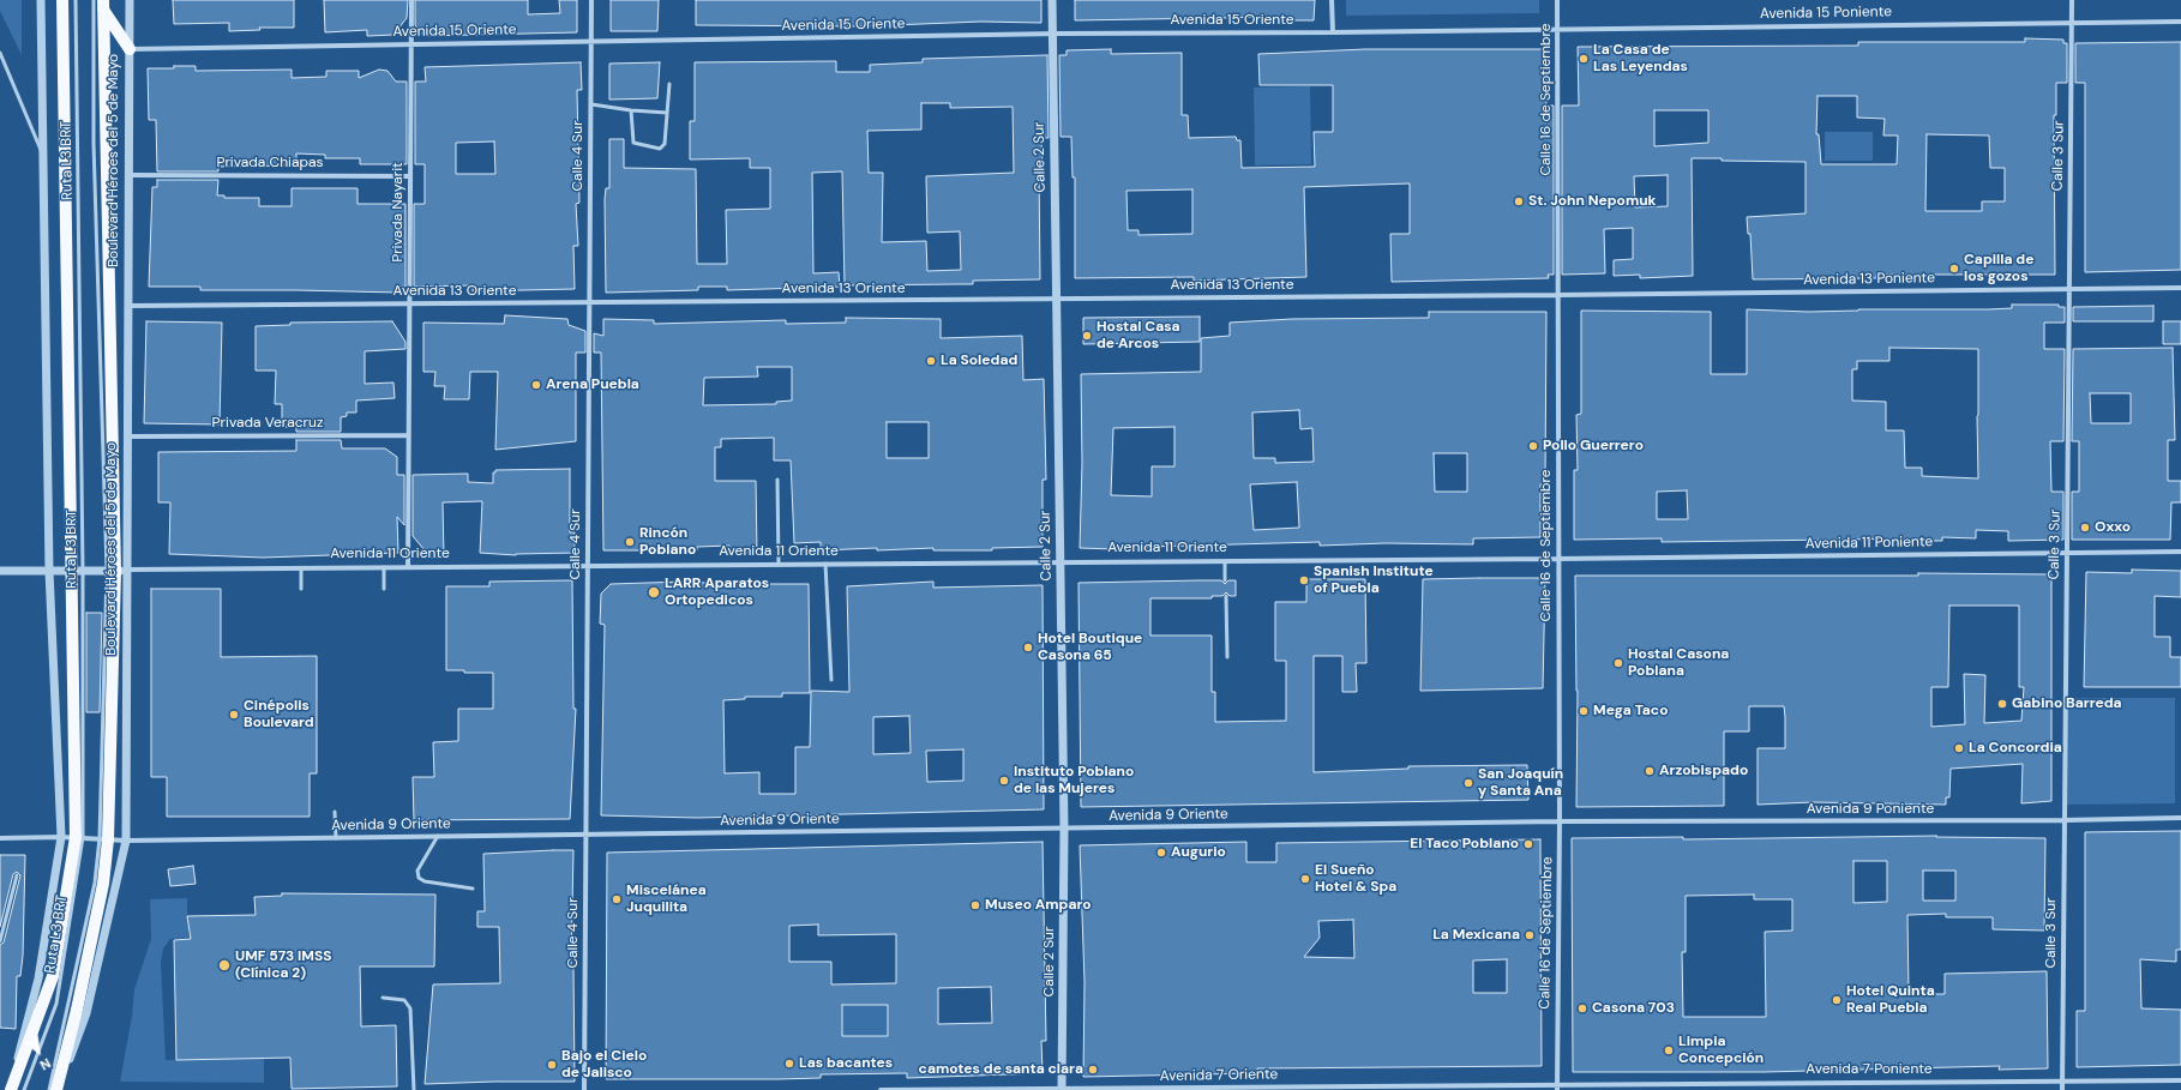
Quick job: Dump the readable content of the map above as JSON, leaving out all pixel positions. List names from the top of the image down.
{
  "streets": {
    "main road": ["Boulevard Héroes del 5 de Mayo"],
    "street": [
      "Avenida 15 Poniente",
      "Avenida 15 Oriente",
      "Calle 16 de Septiembre",
      "Calle 4 Sur",
      "Calle 3 Sur",
      "Calle 2 Sur",
      "Privada Chiapas",
      "Privada Nayarit",
      "Avenida 13 Poniente",
      "Avenida 13 Oriente",
      "Privada Veracruz",
      "Avenida 11 Poniente",
      "Avenida 11 Oriente",
      "Avenida 9 Poniente",
      "Avenida 9 Oriente",
      "Avenida 7 Poniente",
      "Avenida 7 Oriente"
    ],
    "lane": ["Ruta L3 BRT"]
  },
  "crossings": [
    ["Avenida 15 Poniente", "Avenida 15 Oriente"],
    ["Avenida 15 Poniente", "Calle 16 de Septiembre"],
    ["Avenida 15 Poniente", "Calle 3 Sur"],
    ["Avenida 15 Oriente", "Calle 16 de Septiembre"],
    ["Avenida 15 Oriente", "Calle 4 Sur"],
    ["Avenida 15 Oriente", "Calle 2 Sur"],
    ["Avenida 15 Oriente", "Boulevard Héroes del 5 de Mayo"],
    ["Avenida 15 Oriente", "Privada Nayarit"],
    ["Calle 16 de Septiembre", "Avenida 13 Poniente"],
    ["Calle 16 de Septiembre", "Avenida 13 Oriente"],
    ["Calle 16 de Septiembre", "Avenida 11 Poniente"],
    ["Calle 16 de Septiembre", "Avenida 11 Oriente"],
    ["Calle 16 de Septiembre", "Avenida 9 Poniente"],
    ["Calle 16 de Septiembre", "Avenida 9 Oriente"],
    ["Calle 16 de Septiembre", "Avenida 7 Poniente"],
    ["Calle 16 de Septiembre", "Avenida 7 Oriente"],
    ["Calle 4 Sur", "Avenida 13 Oriente"],
    ["Calle 4 Sur", "Avenida 11 Oriente"],
    ["Calle 4 Sur", "Avenida 9 Oriente"],
    ["Calle 3 Sur", "Avenida 13 Poniente"],
    ["Calle 3 Sur", "Avenida 11 Poniente"],
    ["Calle 3 Sur", "Avenida 9 Poniente"],
    ["Calle 3 Sur", "Avenida 7 Poniente"],
    ["Calle 2 Sur", "Avenida 13 Oriente"],
    ["Calle 2 Sur", "Avenida 11 Oriente"],
    ["Calle 2 Sur", "Avenida 9 Oriente"],
    ["Calle 2 Sur", "Avenida 7 Oriente"],
    ["Ruta L3 BRT", "Avenida 11 Oriente"],
    ["Ruta L3 BRT", "Avenida 9 Oriente"],
    ["Boulevard Héroes del 5 de Mayo", "Privada Chiapas"],
    ["Boulevard Héroes del 5 de Mayo", "Avenida 13 Oriente"],
    ["Boulevard Héroes del 5 de Mayo", "Privada Veracruz"],
    ["Boulevard Héroes del 5 de Mayo", "Avenida 11 Oriente"],
    ["Boulevard Héroes del 5 de Mayo", "Avenida 9 Oriente"],
    ["Privada Chiapas", "Privada Nayarit"],
    ["Privada Nayarit", "Avenida 13 Oriente"],
    ["Privada Nayarit", "Privada Veracruz"],
    ["Privada Nayarit", "Avenida 11 Oriente"],
    ["Avenida 13 Poniente", "Avenida 13 Oriente"],
    ["Avenida 11 Poniente", "Avenida 11 Oriente"],
    ["Avenida 9 Poniente", "Avenida 9 Oriente"],
    ["Avenida 7 Poniente", "Avenida 7 Oriente"]
  ],
  "places": [
    "La Casa de Las Leyendas",
    "St. John Nepomuk",
    "Capilla de los gozos",
    "Hostal Casa de Arcos",
    "La Soledad",
    "Arena Puebla",
    "Pollo Guerrero",
    "Oxxo",
    "Rincón Poblano",
    "Spanish Institute of Puebla",
    "LARR Aparatos Ortopedicos",
    "Hotel Boutique Casona 65",
    "Hostal Casona Poblana",
    "Gabino Barreda",
    "Mega Taco",
    "Cinépolis Boulevard",
    "La Concordia",
    "Arzobispado",
    "Instituto Poblano de las Mujeres",
    "San Joaquín y Santa Ana",
    "El Taco Poblano",
    "Augurio",
    "El Sueño Hotel & Spa",
    "Miscelánea Juquilita",
    "Museo Amparo",
    "La Mexicana",
    "UMF 573 IMSS (Clínica 2)",
    "Hotel Quinta Real Puebla",
    "Casona 703",
    "Limpia Concepción",
    "Las bacantes",
    "Bajo el Cielo de Jalisco",
    "camotes de santa clara"
  ],
  "north": "bottom right"
}
